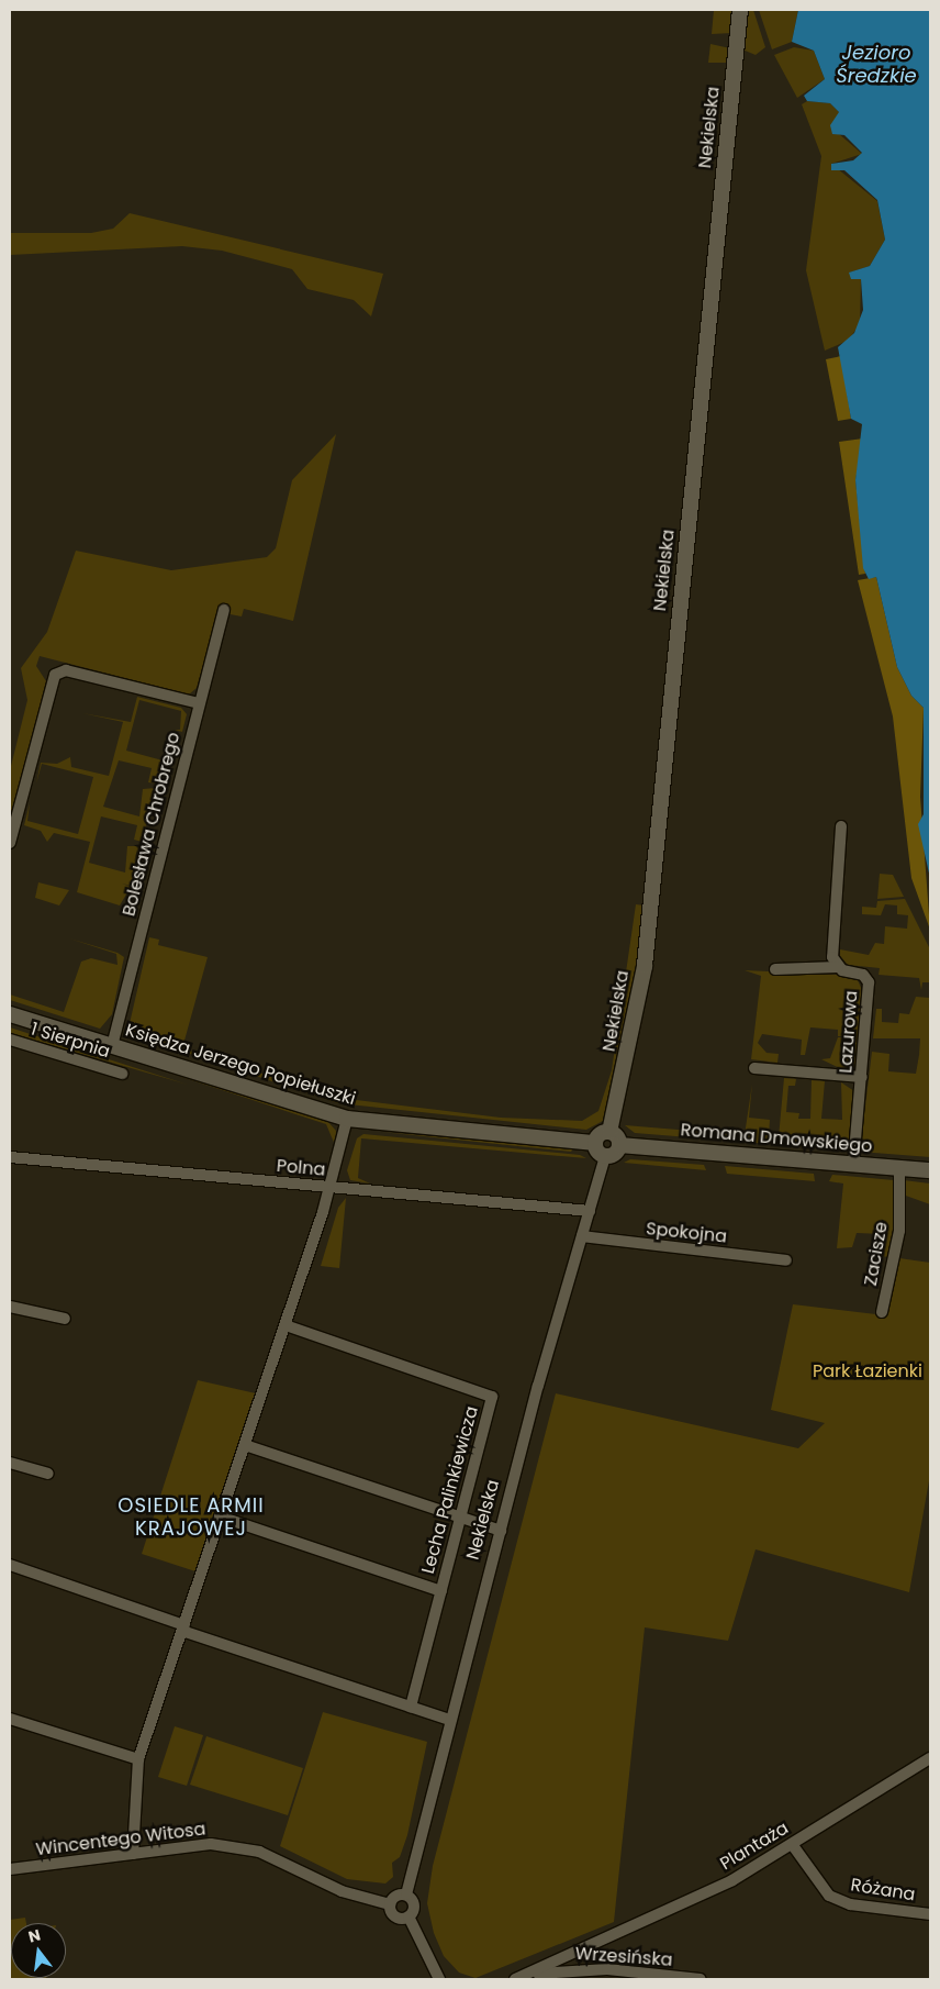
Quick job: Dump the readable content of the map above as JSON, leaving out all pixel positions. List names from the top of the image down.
{
  "streets": {
    "street": [
      "Nekielska",
      "Bolesława Chrobrego",
      "Lazurowa",
      "1 Sierpnia",
      "Księdza Jerzego Popiełuszki",
      "Romana Dmowskiego",
      "Polna",
      "Spokojna",
      "Zacisze",
      "Lecha Palinkiewicza",
      "Wincentego Witosa",
      "Plantaża",
      "Różana",
      "Wrzesińska"
    ]
  },
  "crossings": [
    ["Nekielska", "Polna"],
    ["Nekielska", "Spokojna"],
    ["Nekielska", "Wincentego Witosa"],
    ["Bolesława Chrobrego", "Księdza Jerzego Popiełuszki"],
    ["Lazurowa", "Romana Dmowskiego"],
    ["Romana Dmowskiego", "Zacisze"],
    ["Plantaża", "Różana"],
    ["Plantaża", "Wrzesińska"]
  ],
  "districts": ["OSIEDLE ARMII KRAJOWEJ"],
  "water": ["Jezioro Średzkie"],
  "parks": ["Park Łazienki"],
  "north": "top"
}
